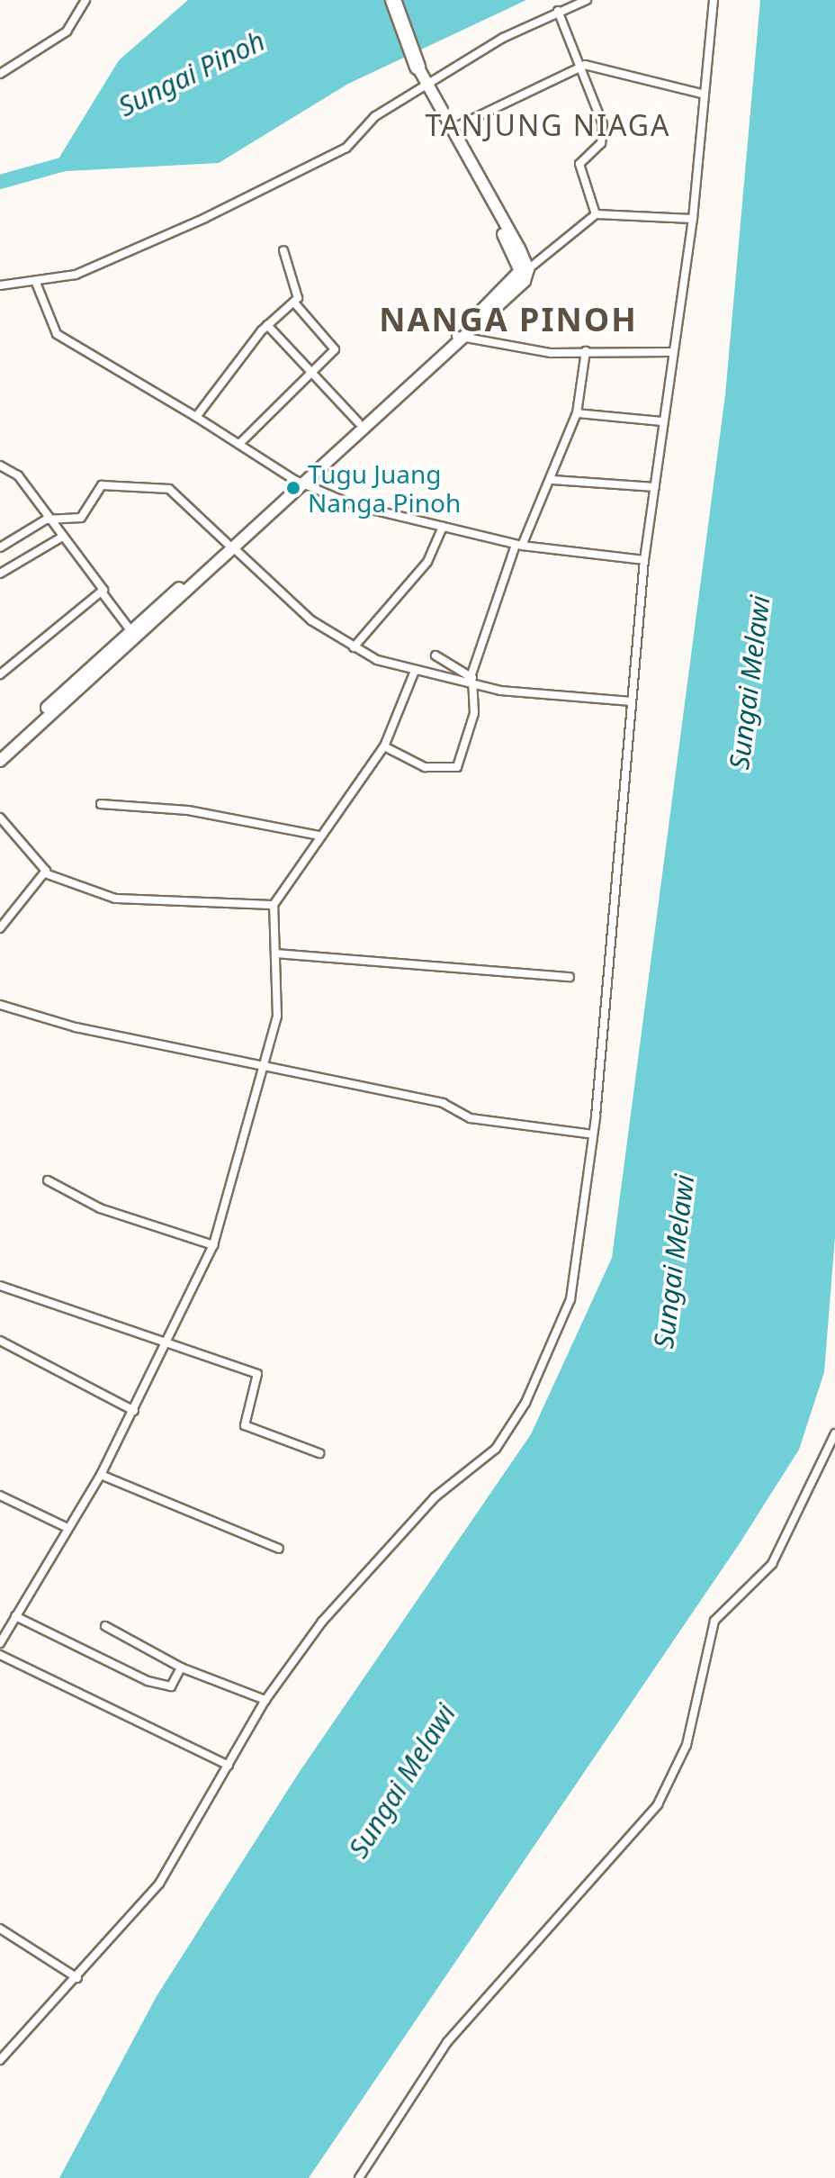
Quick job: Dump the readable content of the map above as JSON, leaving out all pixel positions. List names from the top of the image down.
{
  "districts": ["TANJUNG NIAGA", "NANGA PINOH"],
  "water": ["Sungai Pinoh", "Sungai Melawi"],
  "places": ["Tugu Juang Nanga Pinoh"]
}
